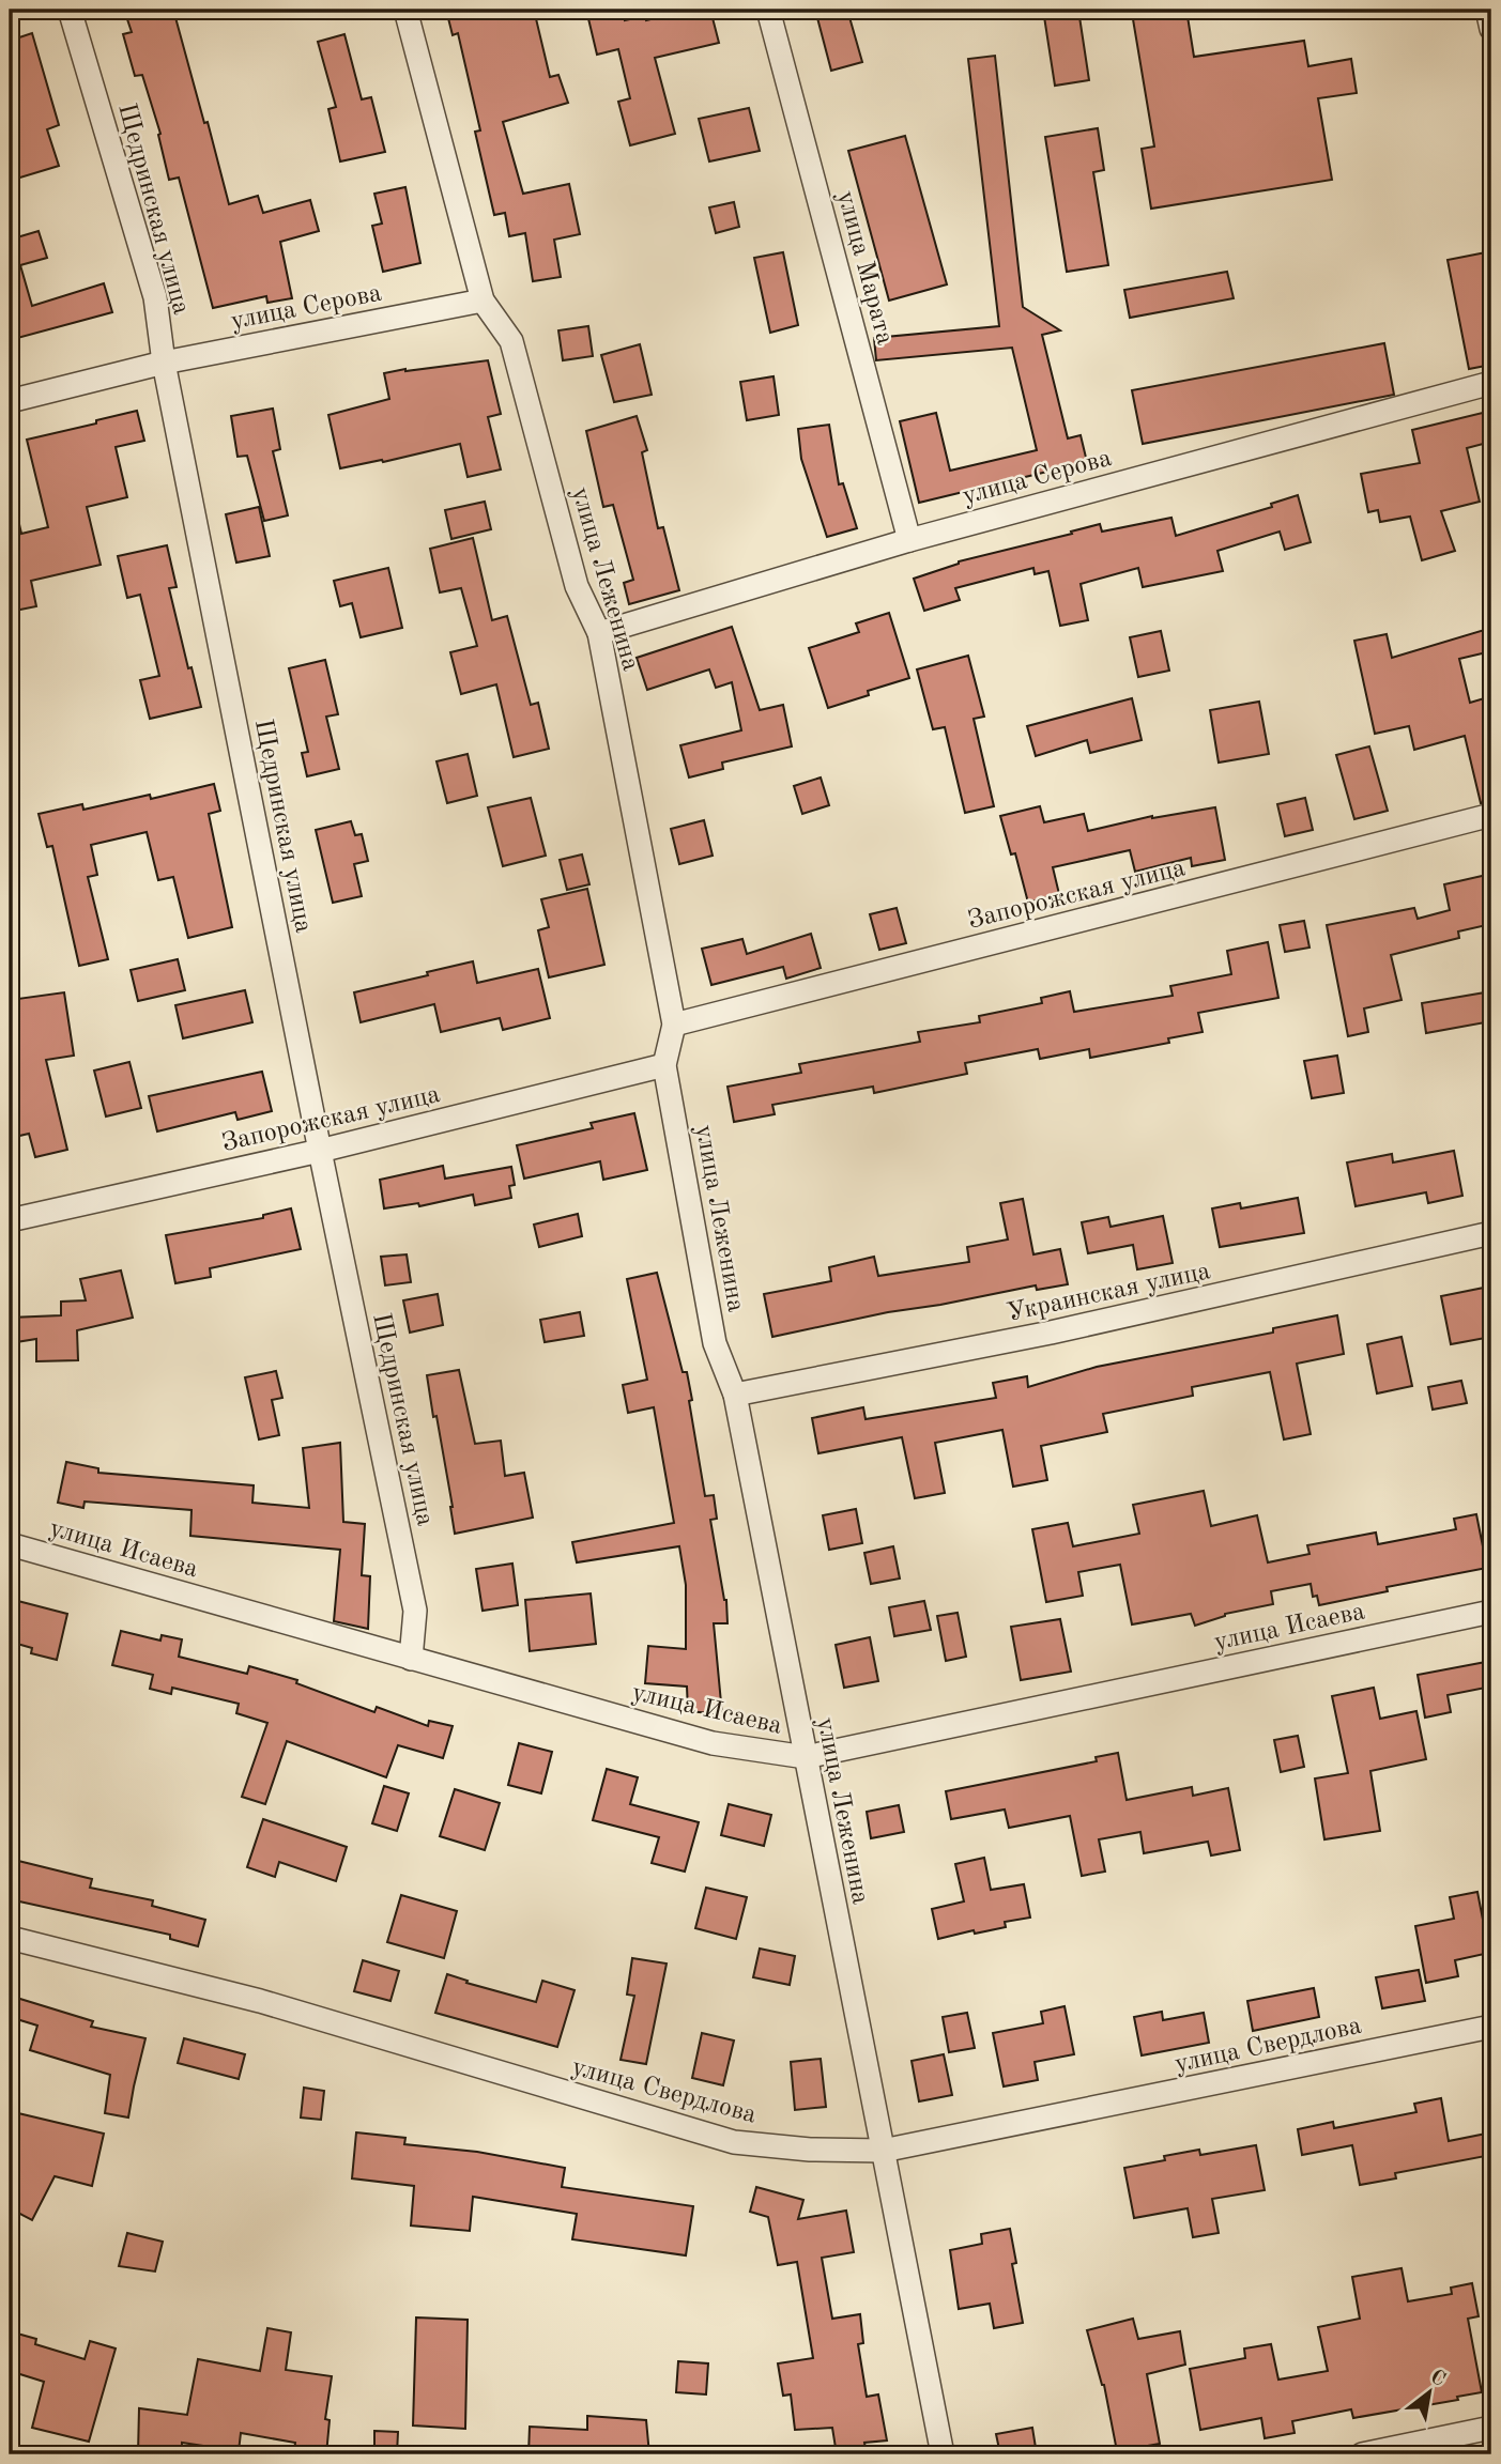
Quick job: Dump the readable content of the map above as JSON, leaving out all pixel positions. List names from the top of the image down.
{
  "streets": {
    "street": [
      "Щедринская улица",
      "улица Марата",
      "улица Серова",
      "улица Леженина",
      "Запорожская улица",
      "Украинская улица",
      "улица Исаева",
      "улица Свердлова"
    ]
  },
  "crossings": [
    ["Щедринская улица", "улица Серова"],
    ["Щедринская улица", "Запорожская улица"],
    ["Щедринская улица", "улица Исаева"],
    ["улица Марата", "улица Серова"],
    ["улица Серова", "улица Леженина"],
    ["улица Леженина", "Запорожская улица"],
    ["улица Леженина", "Украинская улица"],
    ["улица Леженина", "улица Исаева"],
    ["улица Леженина", "улица Свердлова"]
  ],
  "north": "top right"
}
